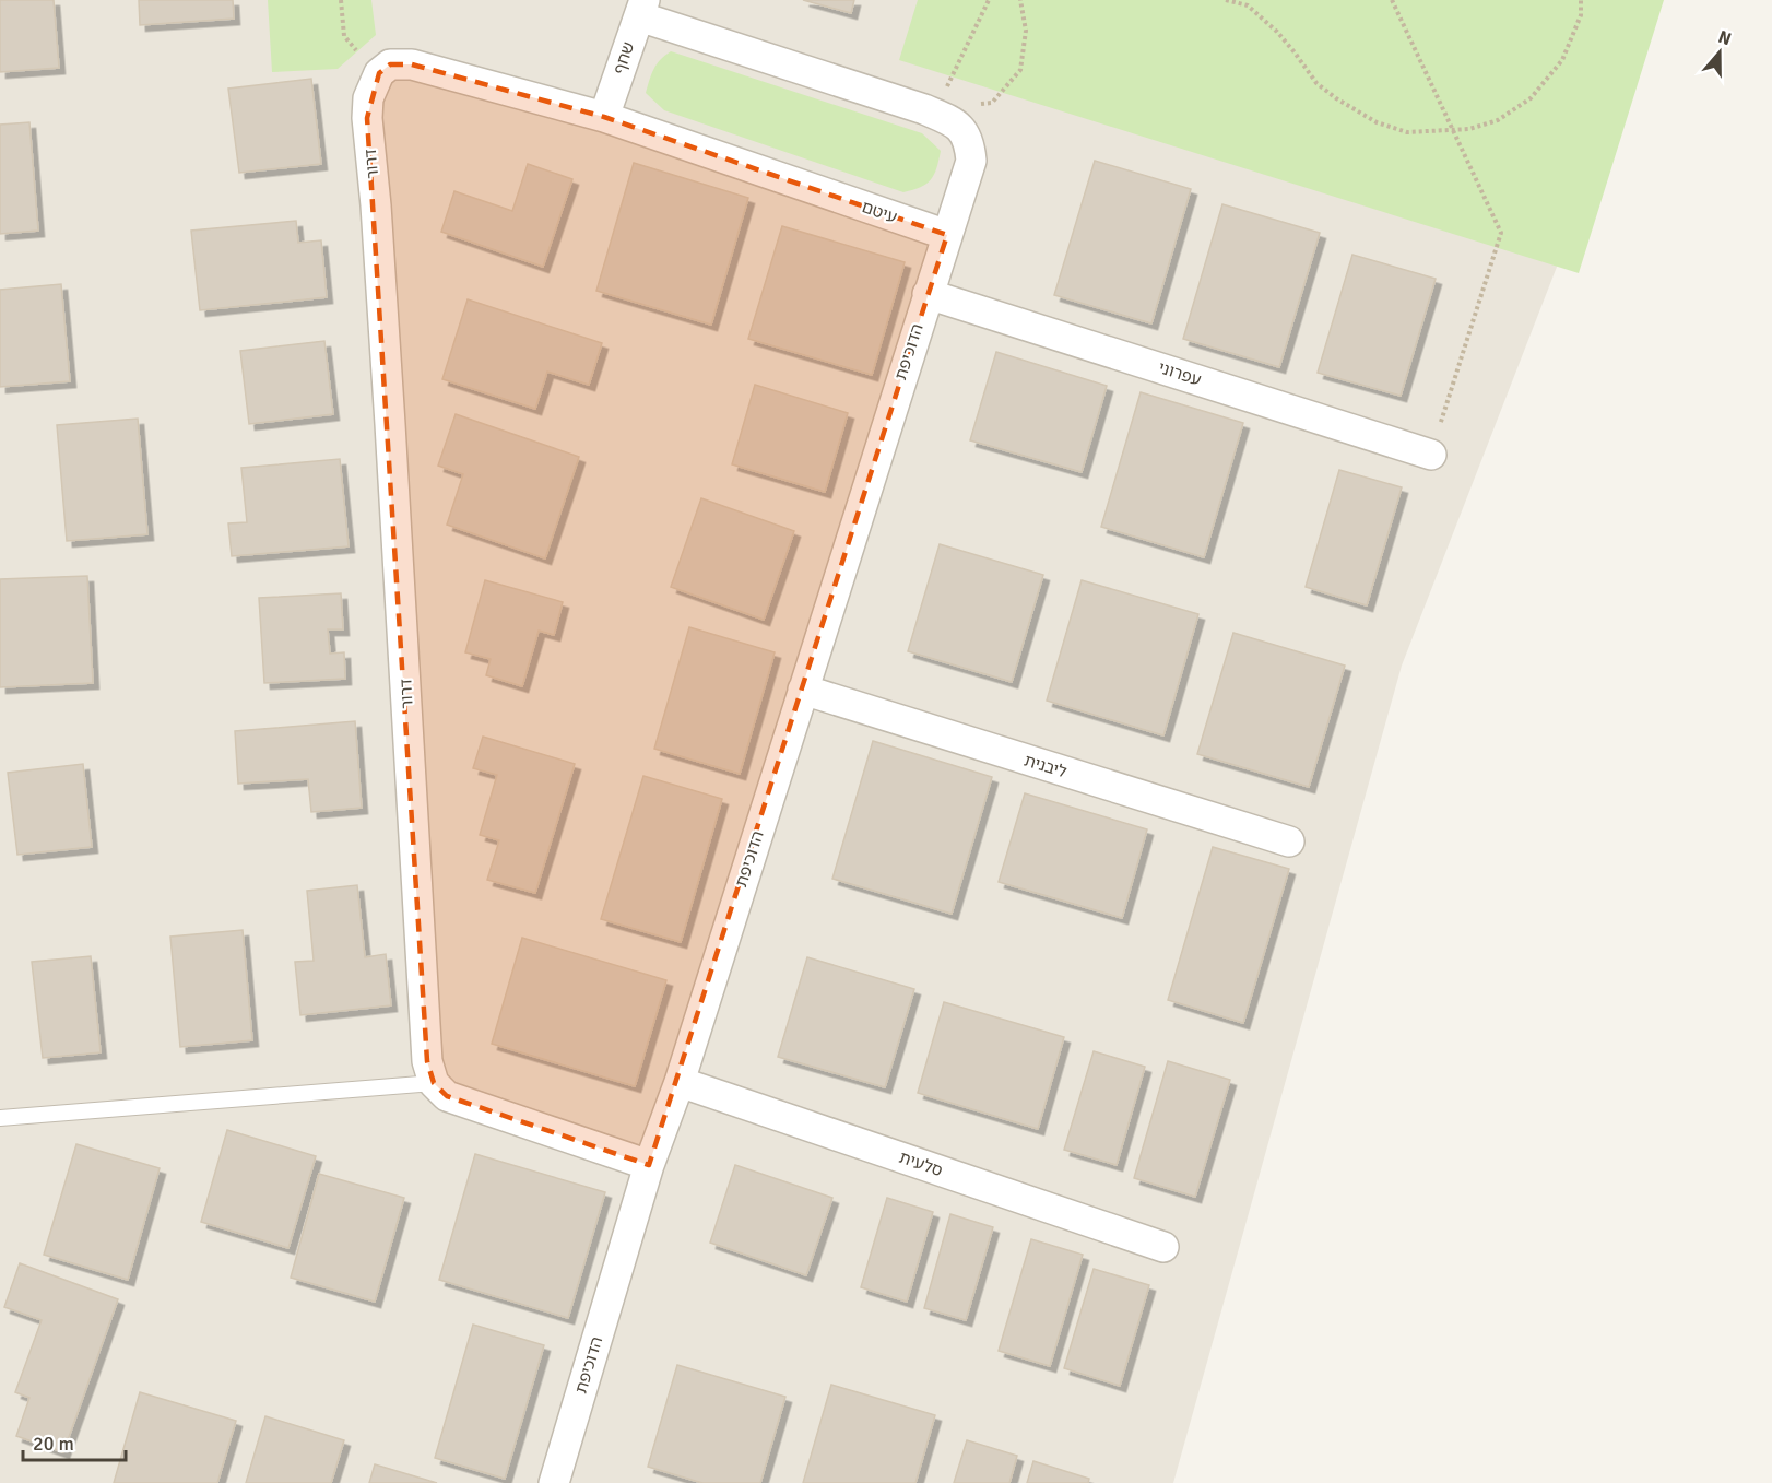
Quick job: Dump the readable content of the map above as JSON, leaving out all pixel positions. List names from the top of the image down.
{
  "streets": {
    "street": [
      "שחף",
      "דרור",
      "עיטם",
      "הדוכיפת",
      "עפרוני",
      "ליבנית",
      "סלעית"
    ]
  },
  "crossings": [
    ["שחף", "עיטם"],
    ["דרור", "עיטם"],
    ["עיטם", "הדוכיפת"],
    ["הדוכיפת", "עפרוני"],
    ["הדוכיפת", "ליבנית"],
    ["הדוכיפת", "סלעית"]
  ],
  "scale_bar": "20 m",
  "north": "top"
}
